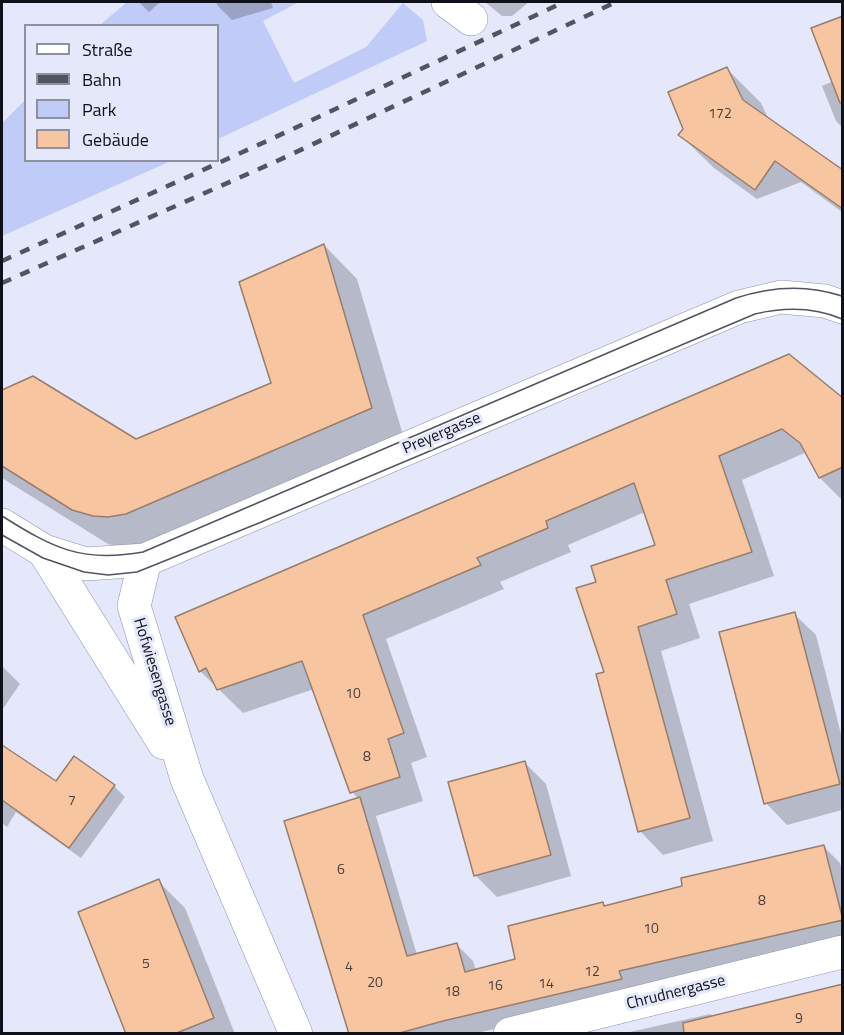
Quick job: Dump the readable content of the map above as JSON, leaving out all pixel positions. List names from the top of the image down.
{
  "streets": {
    "street": ["Preyergasse", "Hofwiesengasse", "Chrudnergasse"]
  },
  "crossings": [
    ["Preyergasse", "Hofwiesengasse"]
  ],
  "house_numbers": [
    "172",
    "10",
    "8",
    "7",
    "6",
    "8",
    "10",
    "5",
    "4",
    "12",
    "20",
    "14",
    "16",
    "18",
    "9"
  ],
  "legend": [
    "Straße",
    "Bahn",
    "Park",
    "Gebäude"
  ]
}
